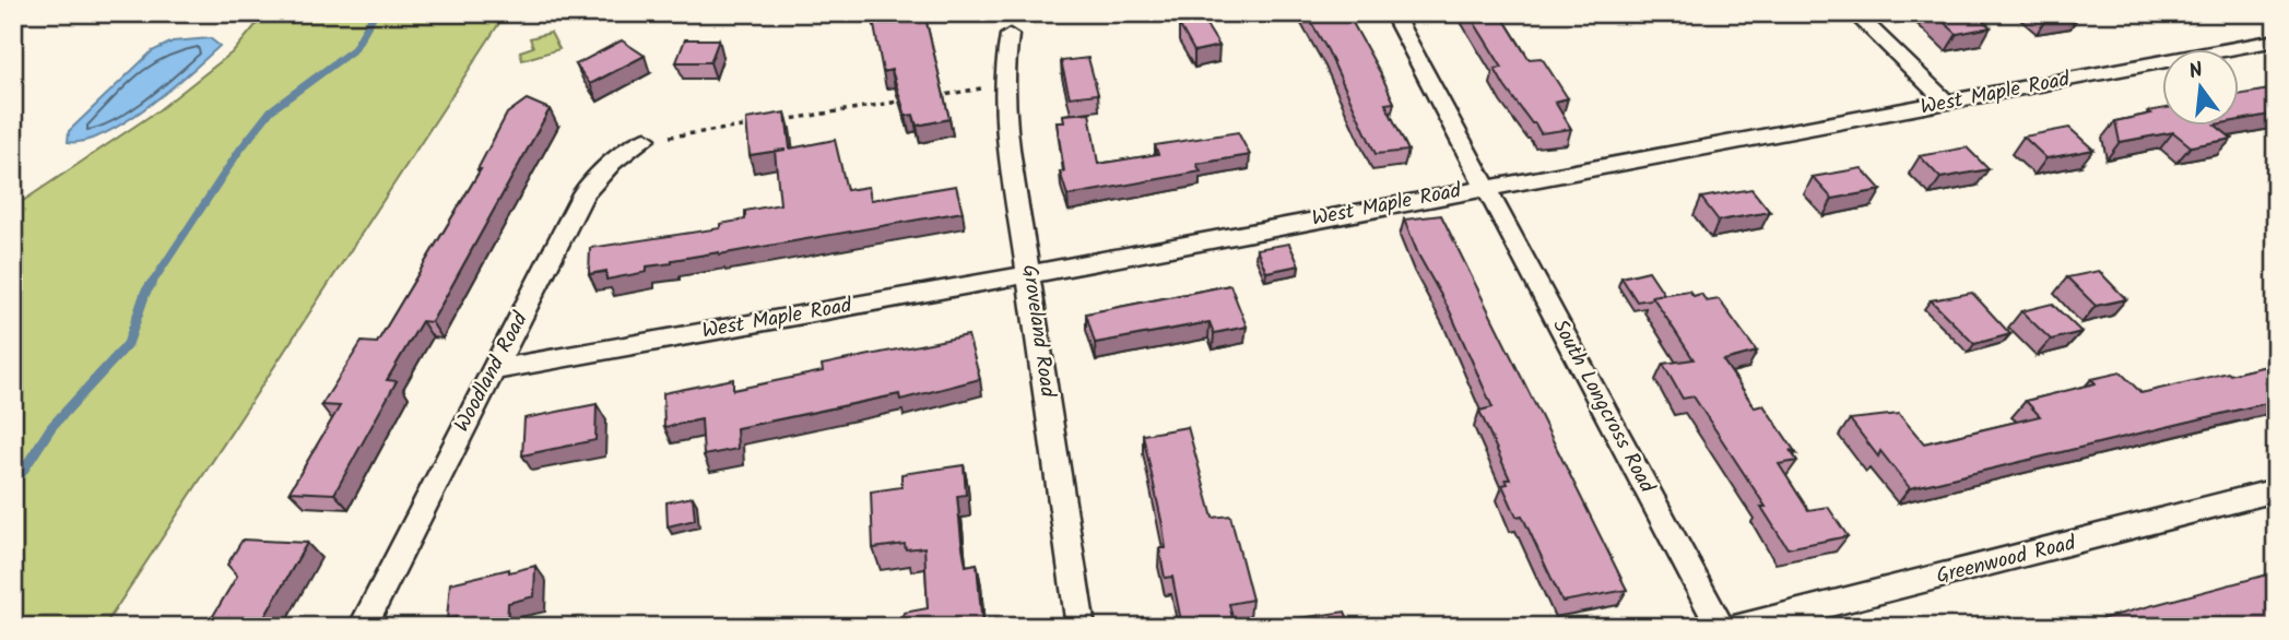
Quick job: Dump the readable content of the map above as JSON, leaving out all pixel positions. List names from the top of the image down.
{
  "streets": {
    "street": [
      "West Maple Road",
      "Groveland Road",
      "Woodland Road",
      "South Longcross Road",
      "Greenwood Road"
    ]
  },
  "crossings": [
    ["West Maple Road", "Groveland Road"],
    ["West Maple Road", "Woodland Road"],
    ["West Maple Road", "South Longcross Road"]
  ],
  "north": "top"
}
